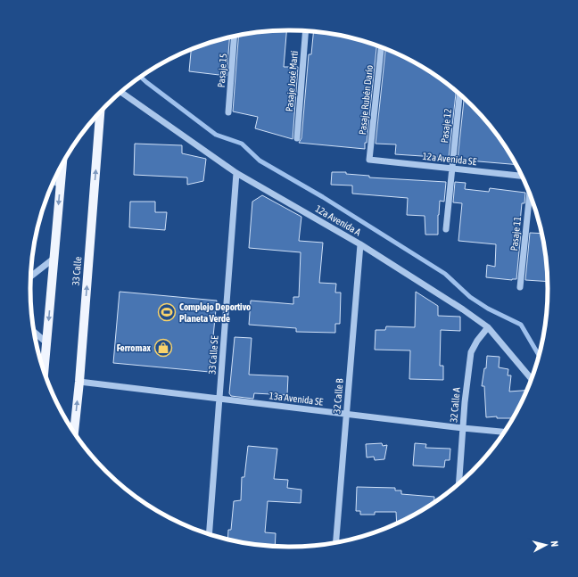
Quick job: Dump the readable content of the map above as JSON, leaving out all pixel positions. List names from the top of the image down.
{
  "streets": {
    "main road": ["33 Calle"],
    "street": [
      "Pasaje 15",
      "Pasaje José Martí",
      "Pasaje Rubén Darío",
      "Pasaje 12",
      "12a Avenida SE",
      "12a Avenida A",
      "Pasaje 11",
      "33 Calle SE",
      "32 Calle B",
      "13a Avenida SE",
      "32 Calle A"
    ]
  },
  "crossings": [
    ["Pasaje Rubén Darío", "12a Avenida SE"],
    ["Pasaje 12", "12a Avenida SE"],
    ["12a Avenida A", "33 Calle SE"],
    ["12a Avenida A", "32 Calle B"],
    ["12a Avenida A", "32 Calle A"],
    ["33 Calle", "13a Avenida SE"],
    ["33 Calle SE", "13a Avenida SE"],
    ["32 Calle B", "13a Avenida SE"],
    ["13a Avenida SE", "32 Calle A"]
  ],
  "places": {
    "sports": ["Complejo Deportivo Planeta Verde"],
    "shop": ["Ferromax"]
  },
  "north": "right"
}
